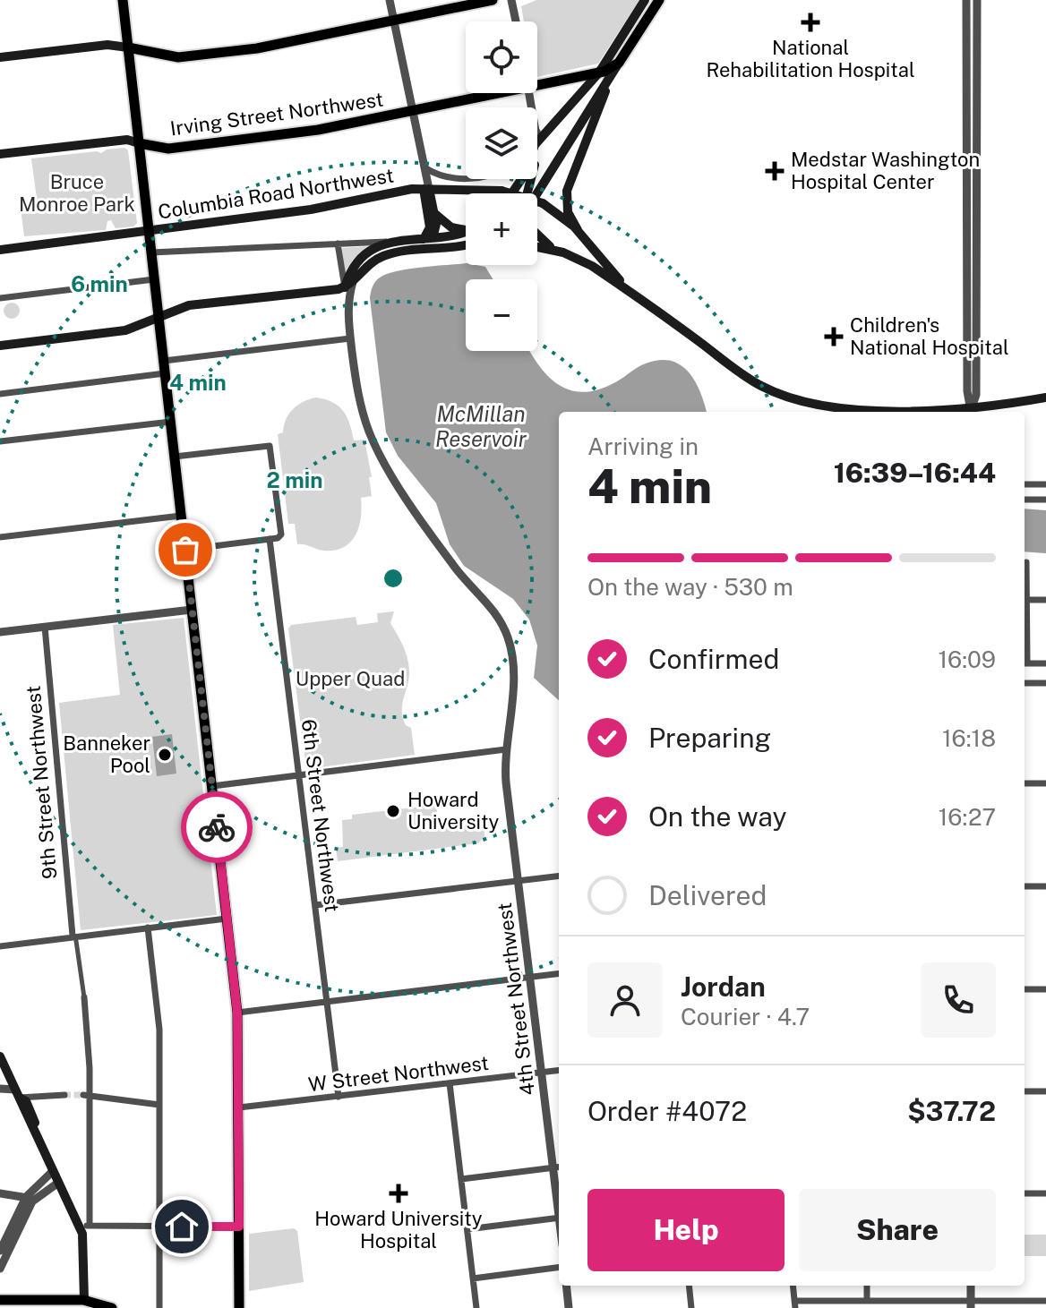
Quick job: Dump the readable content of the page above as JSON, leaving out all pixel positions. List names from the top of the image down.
{
  "streets": {
    "main road": ["Irving Street Northwest", "Columbia Road Northwest", "9th Street Northwest"],
    "street": ["6th Street Northwest", "4th Street Northwest", "W Street Northwest"]
  },
  "crossings": [
    ["6th Street Northwest", "W Street Northwest"],
    ["4th Street Northwest", "W Street Northwest"]
  ],
  "water": ["McMillan Reservoir"],
  "parks": ["Bruce Monroe Park", "Upper Quad"],
  "places": {
    "health": [
      "National Rehabilitation Hospital",
      "Medstar Washington Hospital Center",
      "Children's National Hospital",
      "Howard University Hospital"
    ],
    "other": ["Banneker Pool", "Howard University"]
  },
  "page": {
    "map_buttons": ["+", "−"],
    "heading": ["4 min", "Arriving in", "16:39–16:44"],
    "panel": [
      "Jordan",
      "Courier · 4.7",
      "Order #4072",
      "$37.72"
    ],
    "bar": "On the way · 530 m",
    "list": [
      ["Confirmed", "16:09"],
      ["Preparing", "16:18"],
      ["On the way", "16:27"],
      "Delivered"
    ],
    "buttons": ["Help", "Share"]
  },
  "rings": ["6 min", "4 min", "2 min"]
}
